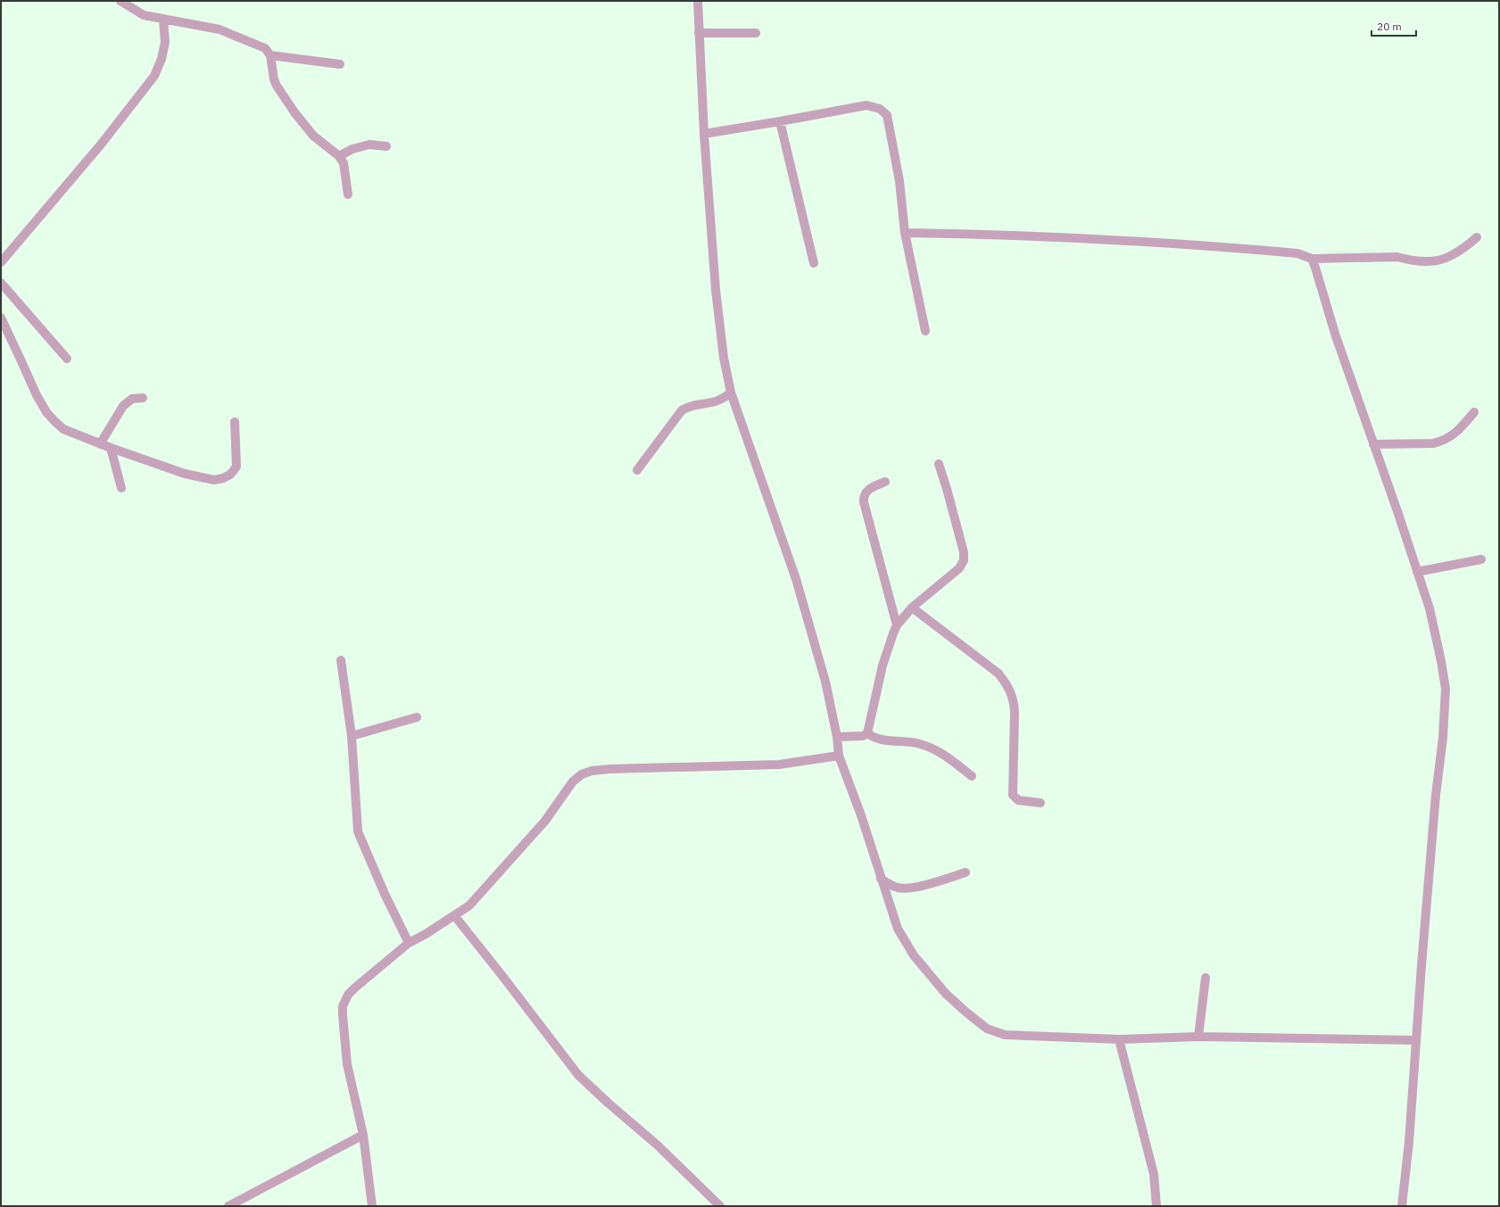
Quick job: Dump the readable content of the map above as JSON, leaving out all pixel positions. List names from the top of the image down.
{
  "scale_bar": "20 m"
}
